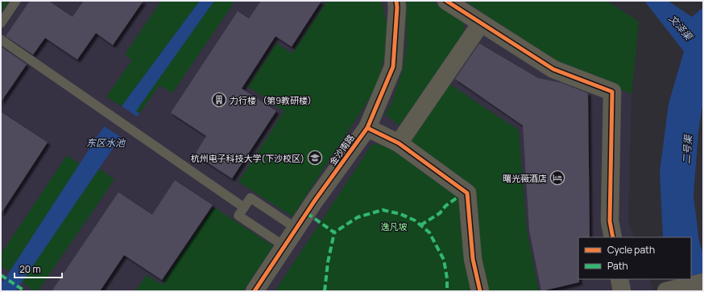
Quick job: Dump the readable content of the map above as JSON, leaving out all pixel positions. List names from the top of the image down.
{
  "streets": {
    "street": ["金沙南路"]
  },
  "water": ["文泽渠", "东区水池", "二号渠"],
  "parks": ["逸凡坡"],
  "places": {
    "building": ["力行楼 （第9教研楼）"],
    "school or university": ["杭州电子科技大学(下沙校区)"],
    "hotel": ["曙光薇酒店"]
  },
  "legend": ["Cycle path", "Path"],
  "scale_bar": "20 m"
}
